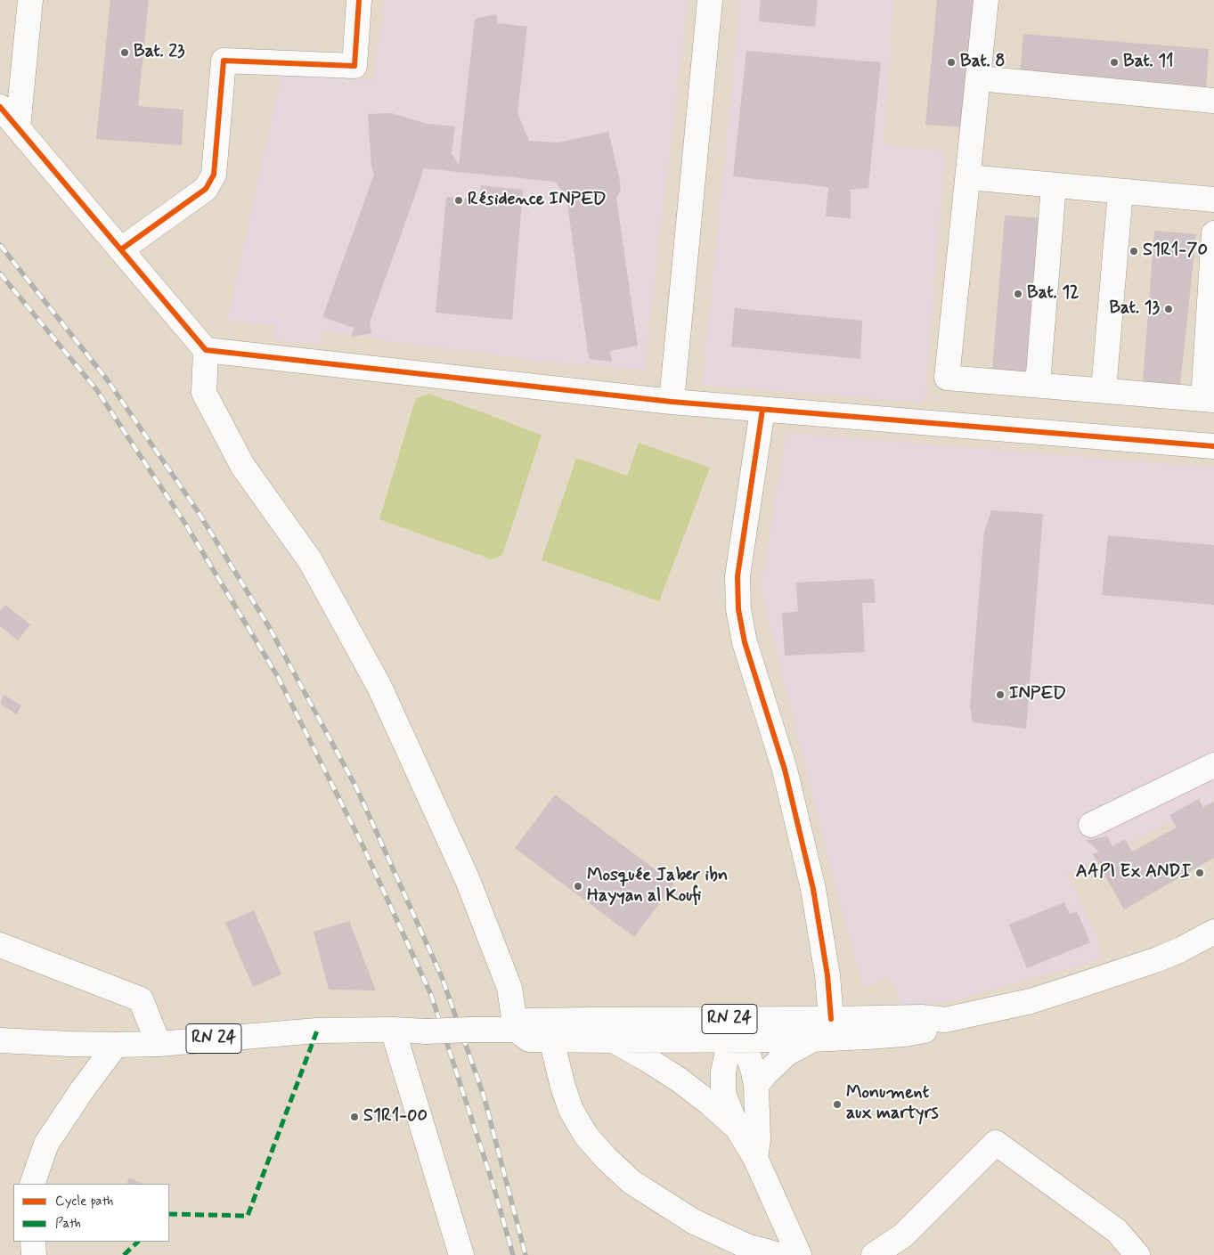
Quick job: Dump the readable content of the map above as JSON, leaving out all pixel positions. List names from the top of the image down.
{
  "streets": {
    "street": ["RN 24"]
  },
  "places": [
    "Bat. 23",
    "Bat. 8",
    "Bat. 11",
    "Résidence INPED",
    "S1R1-70",
    "Bat. 12",
    "Bat. 13",
    "INPED",
    "AAPI Ex ANDI",
    "Mosquée Jaber ibn Hayyan al Koufi",
    "Monument aux martyrs",
    "S1R1-00"
  ],
  "legend": ["Cycle path", "Path"]
}
